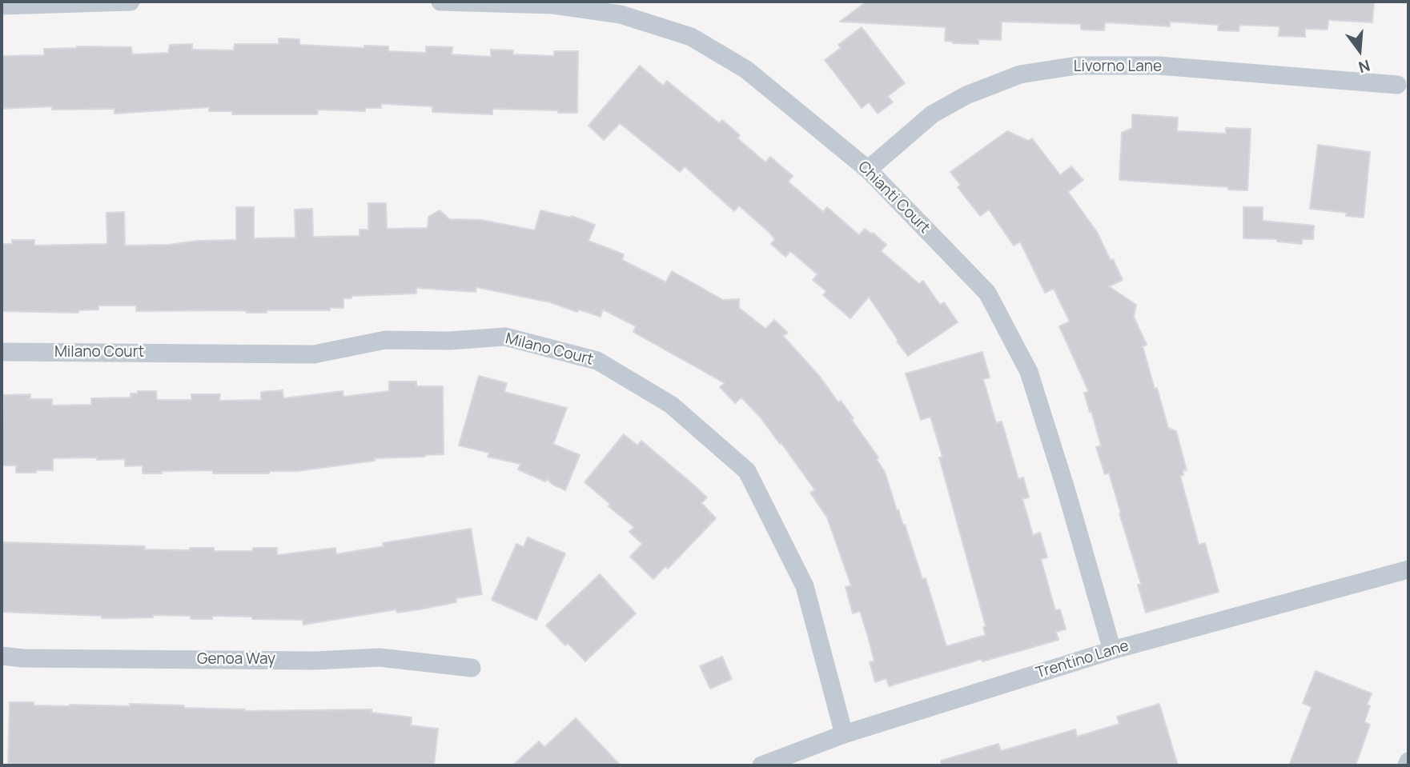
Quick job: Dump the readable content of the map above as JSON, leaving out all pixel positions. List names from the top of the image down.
{
  "streets": {
    "street": [
      "Livorno Lane",
      "Chianti Court",
      "Milano Court",
      "Genoa Way",
      "Trentino Lane"
    ]
  },
  "crossings": [
    ["Livorno Lane", "Chianti Court"],
    ["Chianti Court", "Trentino Lane"],
    ["Milano Court", "Trentino Lane"]
  ],
  "north": "bottom"
}
